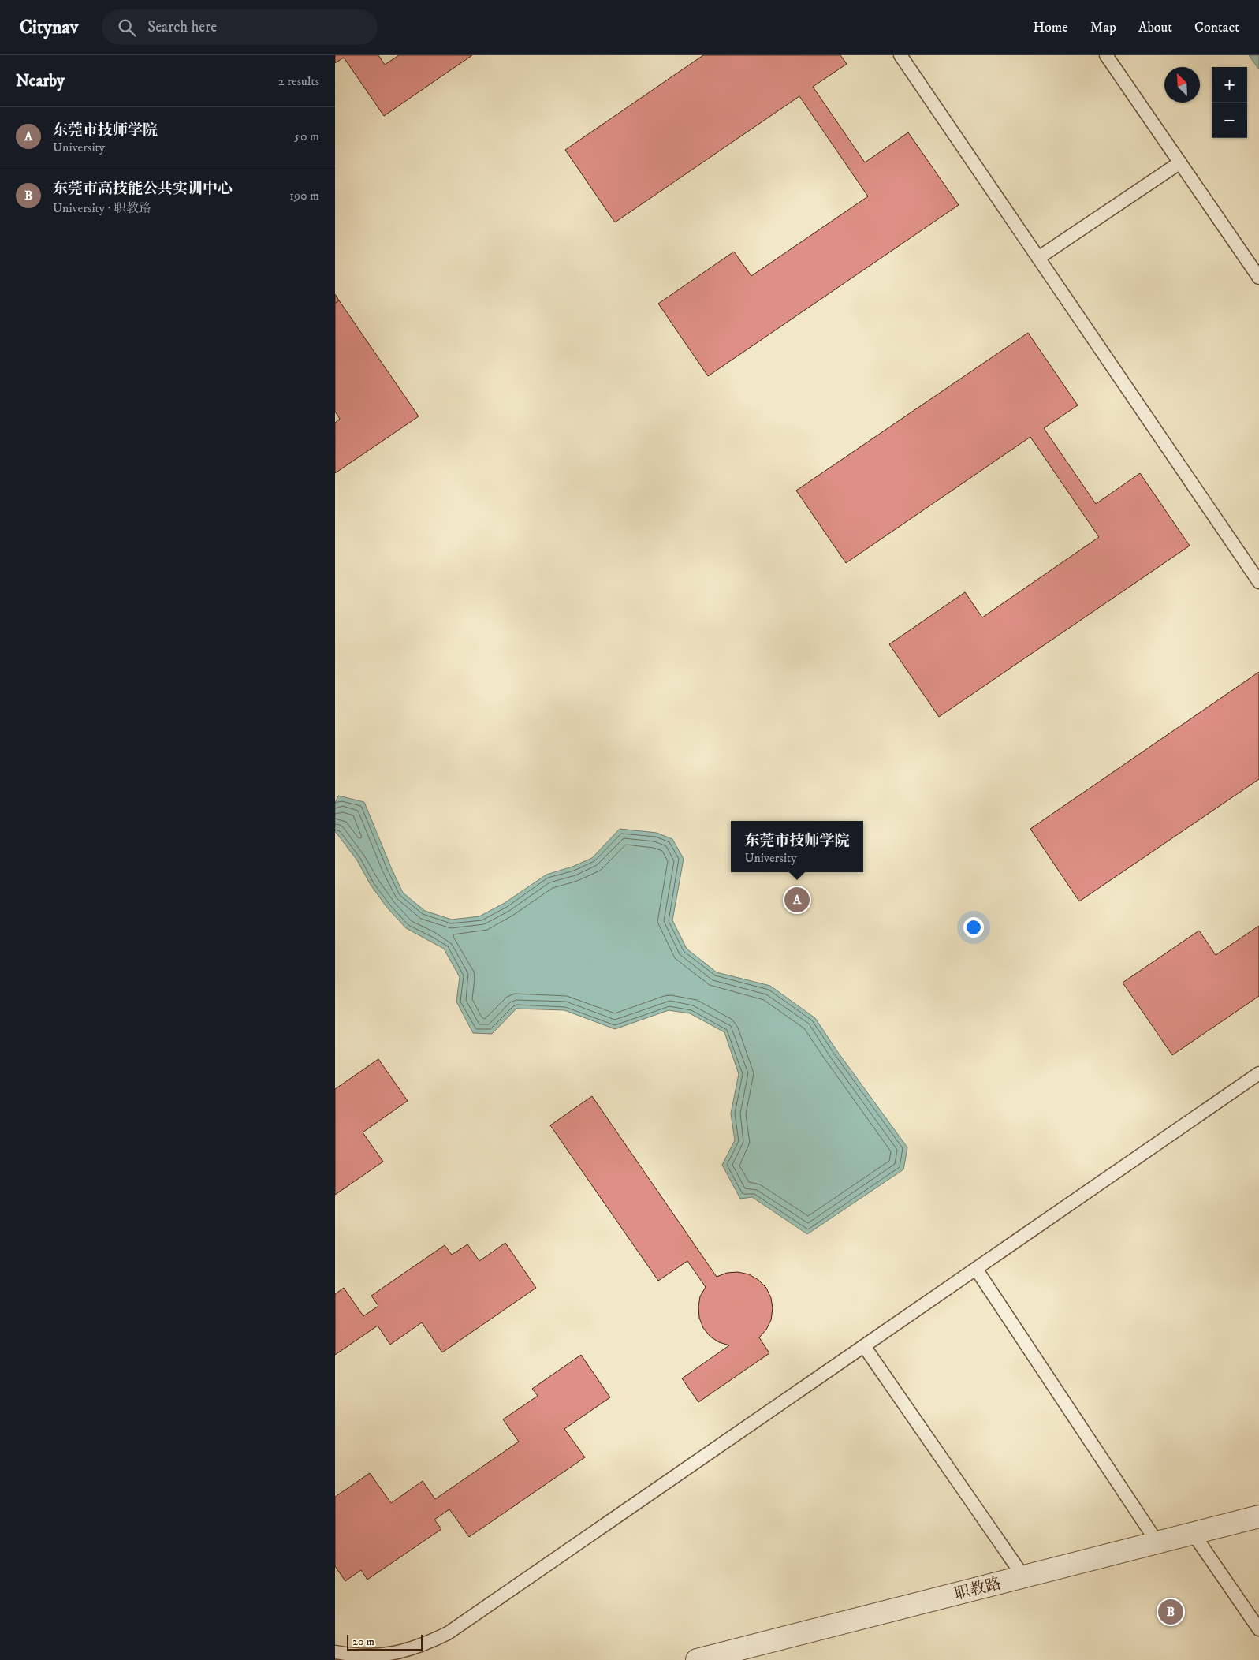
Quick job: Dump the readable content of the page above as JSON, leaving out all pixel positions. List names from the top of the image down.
{
  "streets": {
    "street": ["职教路"]
  },
  "scale_bar": "20 m",
  "north": "top left",
  "page": {
    "header": "Citynav",
    "search": "Search here",
    "nav": [
      "Home",
      "Map",
      "About",
      "Contact"
    ],
    "heading": ["Nearby", "2 results"],
    "map_buttons": ["+", "−"],
    "list": [
      {
        "mark": "A",
        "name": "东莞市技师学院",
        "note": "University",
        "value": "50 m"
      },
      {
        "mark": "B",
        "name": "东莞市高技能公共实训中心",
        "note": "University · 职教路",
        "value": "190 m"
      }
    ],
    "popup": ["东莞市技师学院", "University"],
    "pins": ["A", "B"],
    "scale": "20 m"
  }
}
